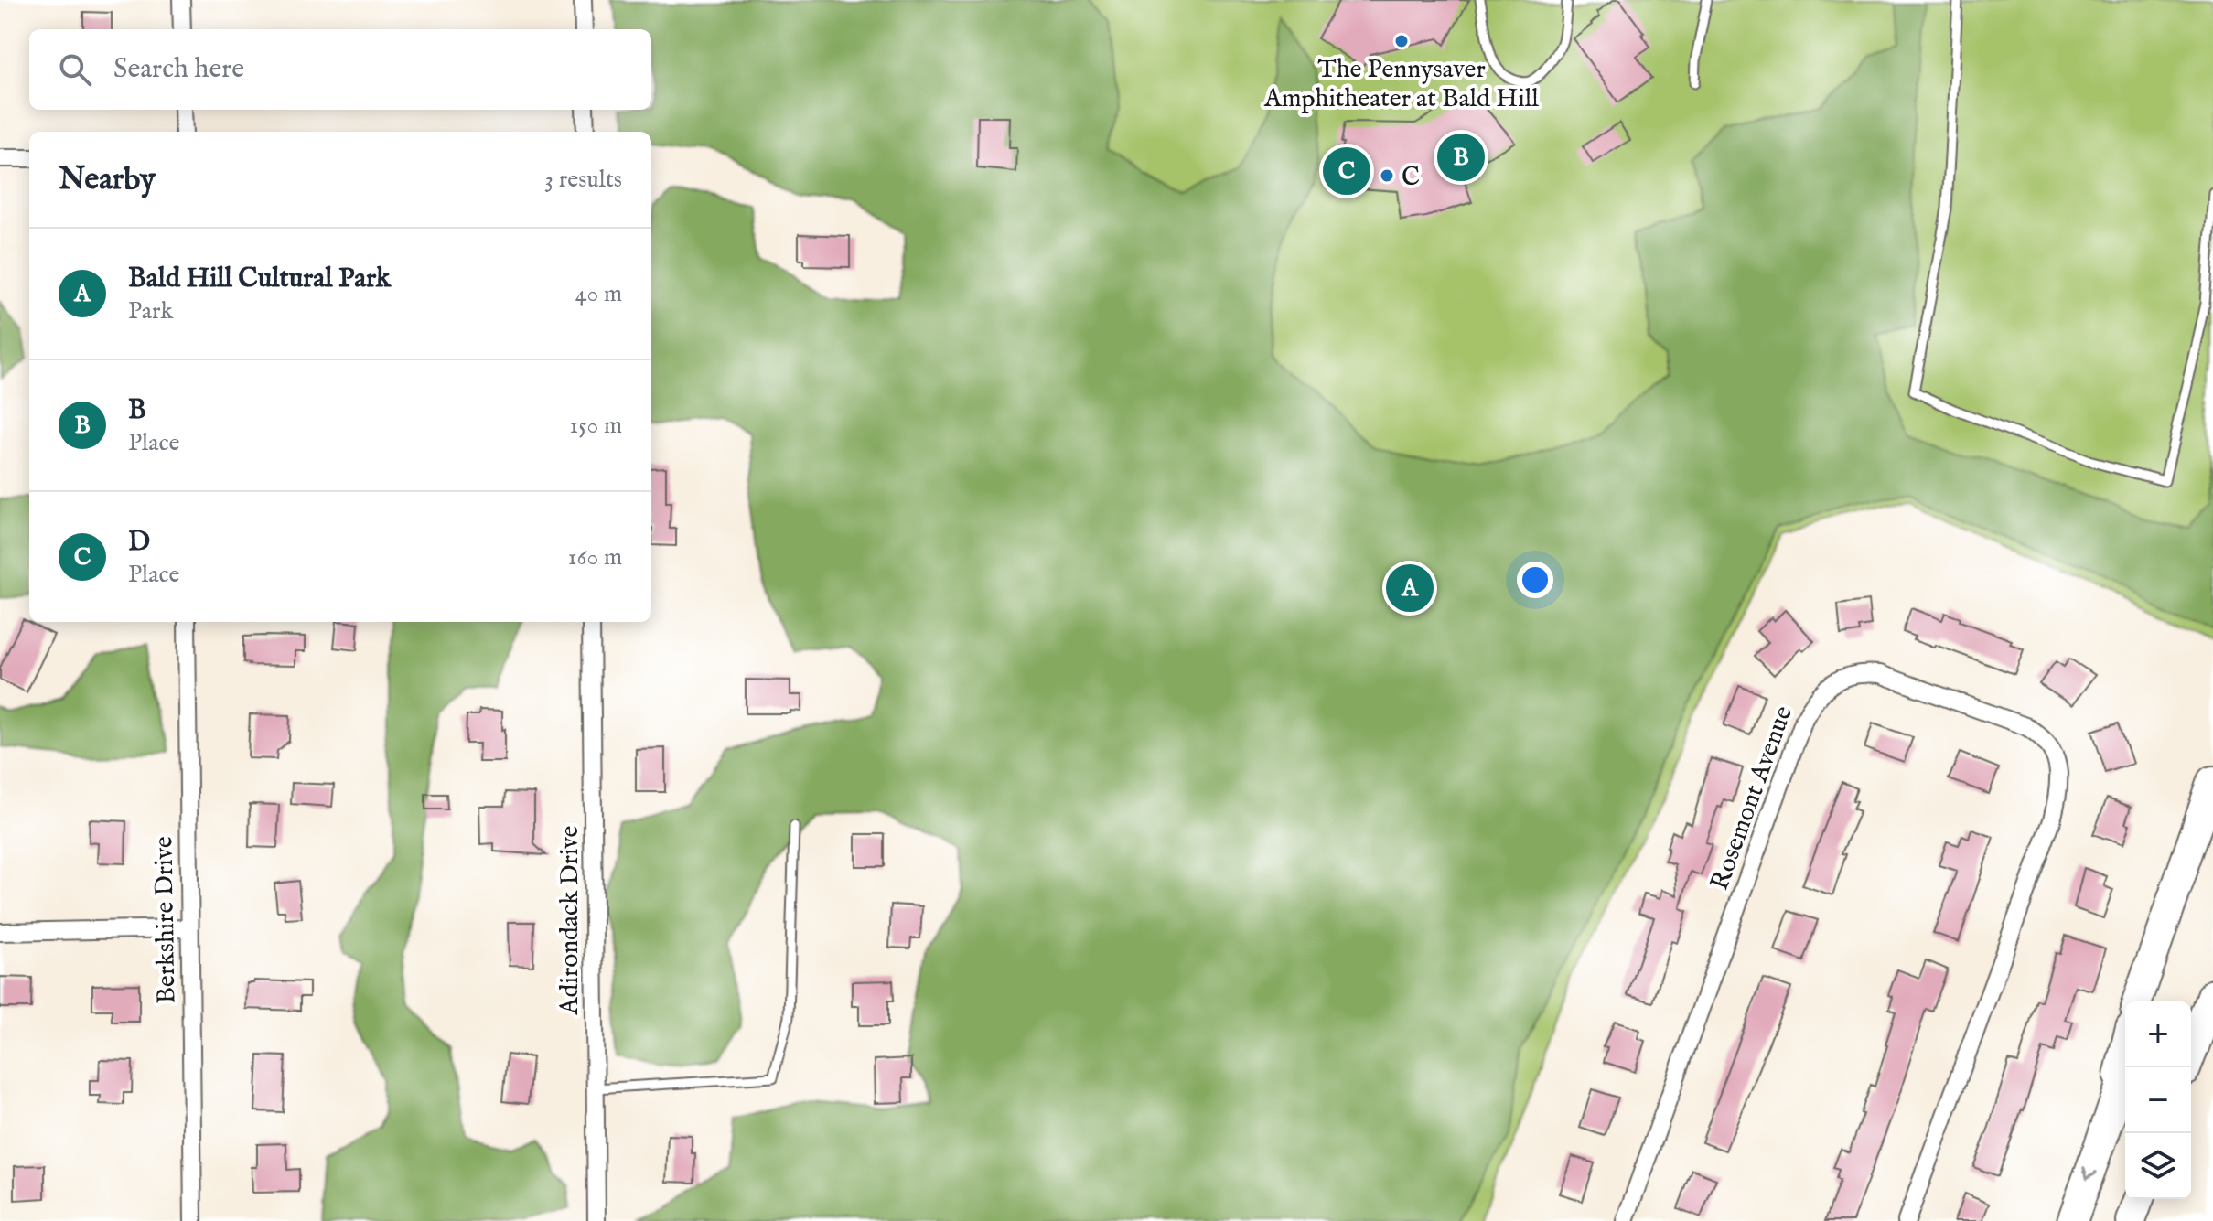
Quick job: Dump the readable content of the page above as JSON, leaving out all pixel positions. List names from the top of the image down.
{
  "streets": {
    "street": ["Rosemont Avenue", "Berkshire Drive", "Adirondack Drive"]
  },
  "places": ["The Pennysaver Amphitheater at Bald Hill", "C"],
  "page": {
    "search": "Search here",
    "pins": ["B", "C", "A"],
    "heading": ["Nearby", "3 results"],
    "list": [
      {
        "mark": "A",
        "name": "Bald Hill Cultural Park",
        "note": "Park",
        "value": "40 m"
      },
      {
        "mark": "B",
        "name": "B",
        "note": "Place",
        "value": "150 m"
      },
      {
        "mark": "C",
        "name": "D",
        "note": "Place",
        "value": "160 m"
      }
    ],
    "map_buttons": ["+", "−"]
  }
}
